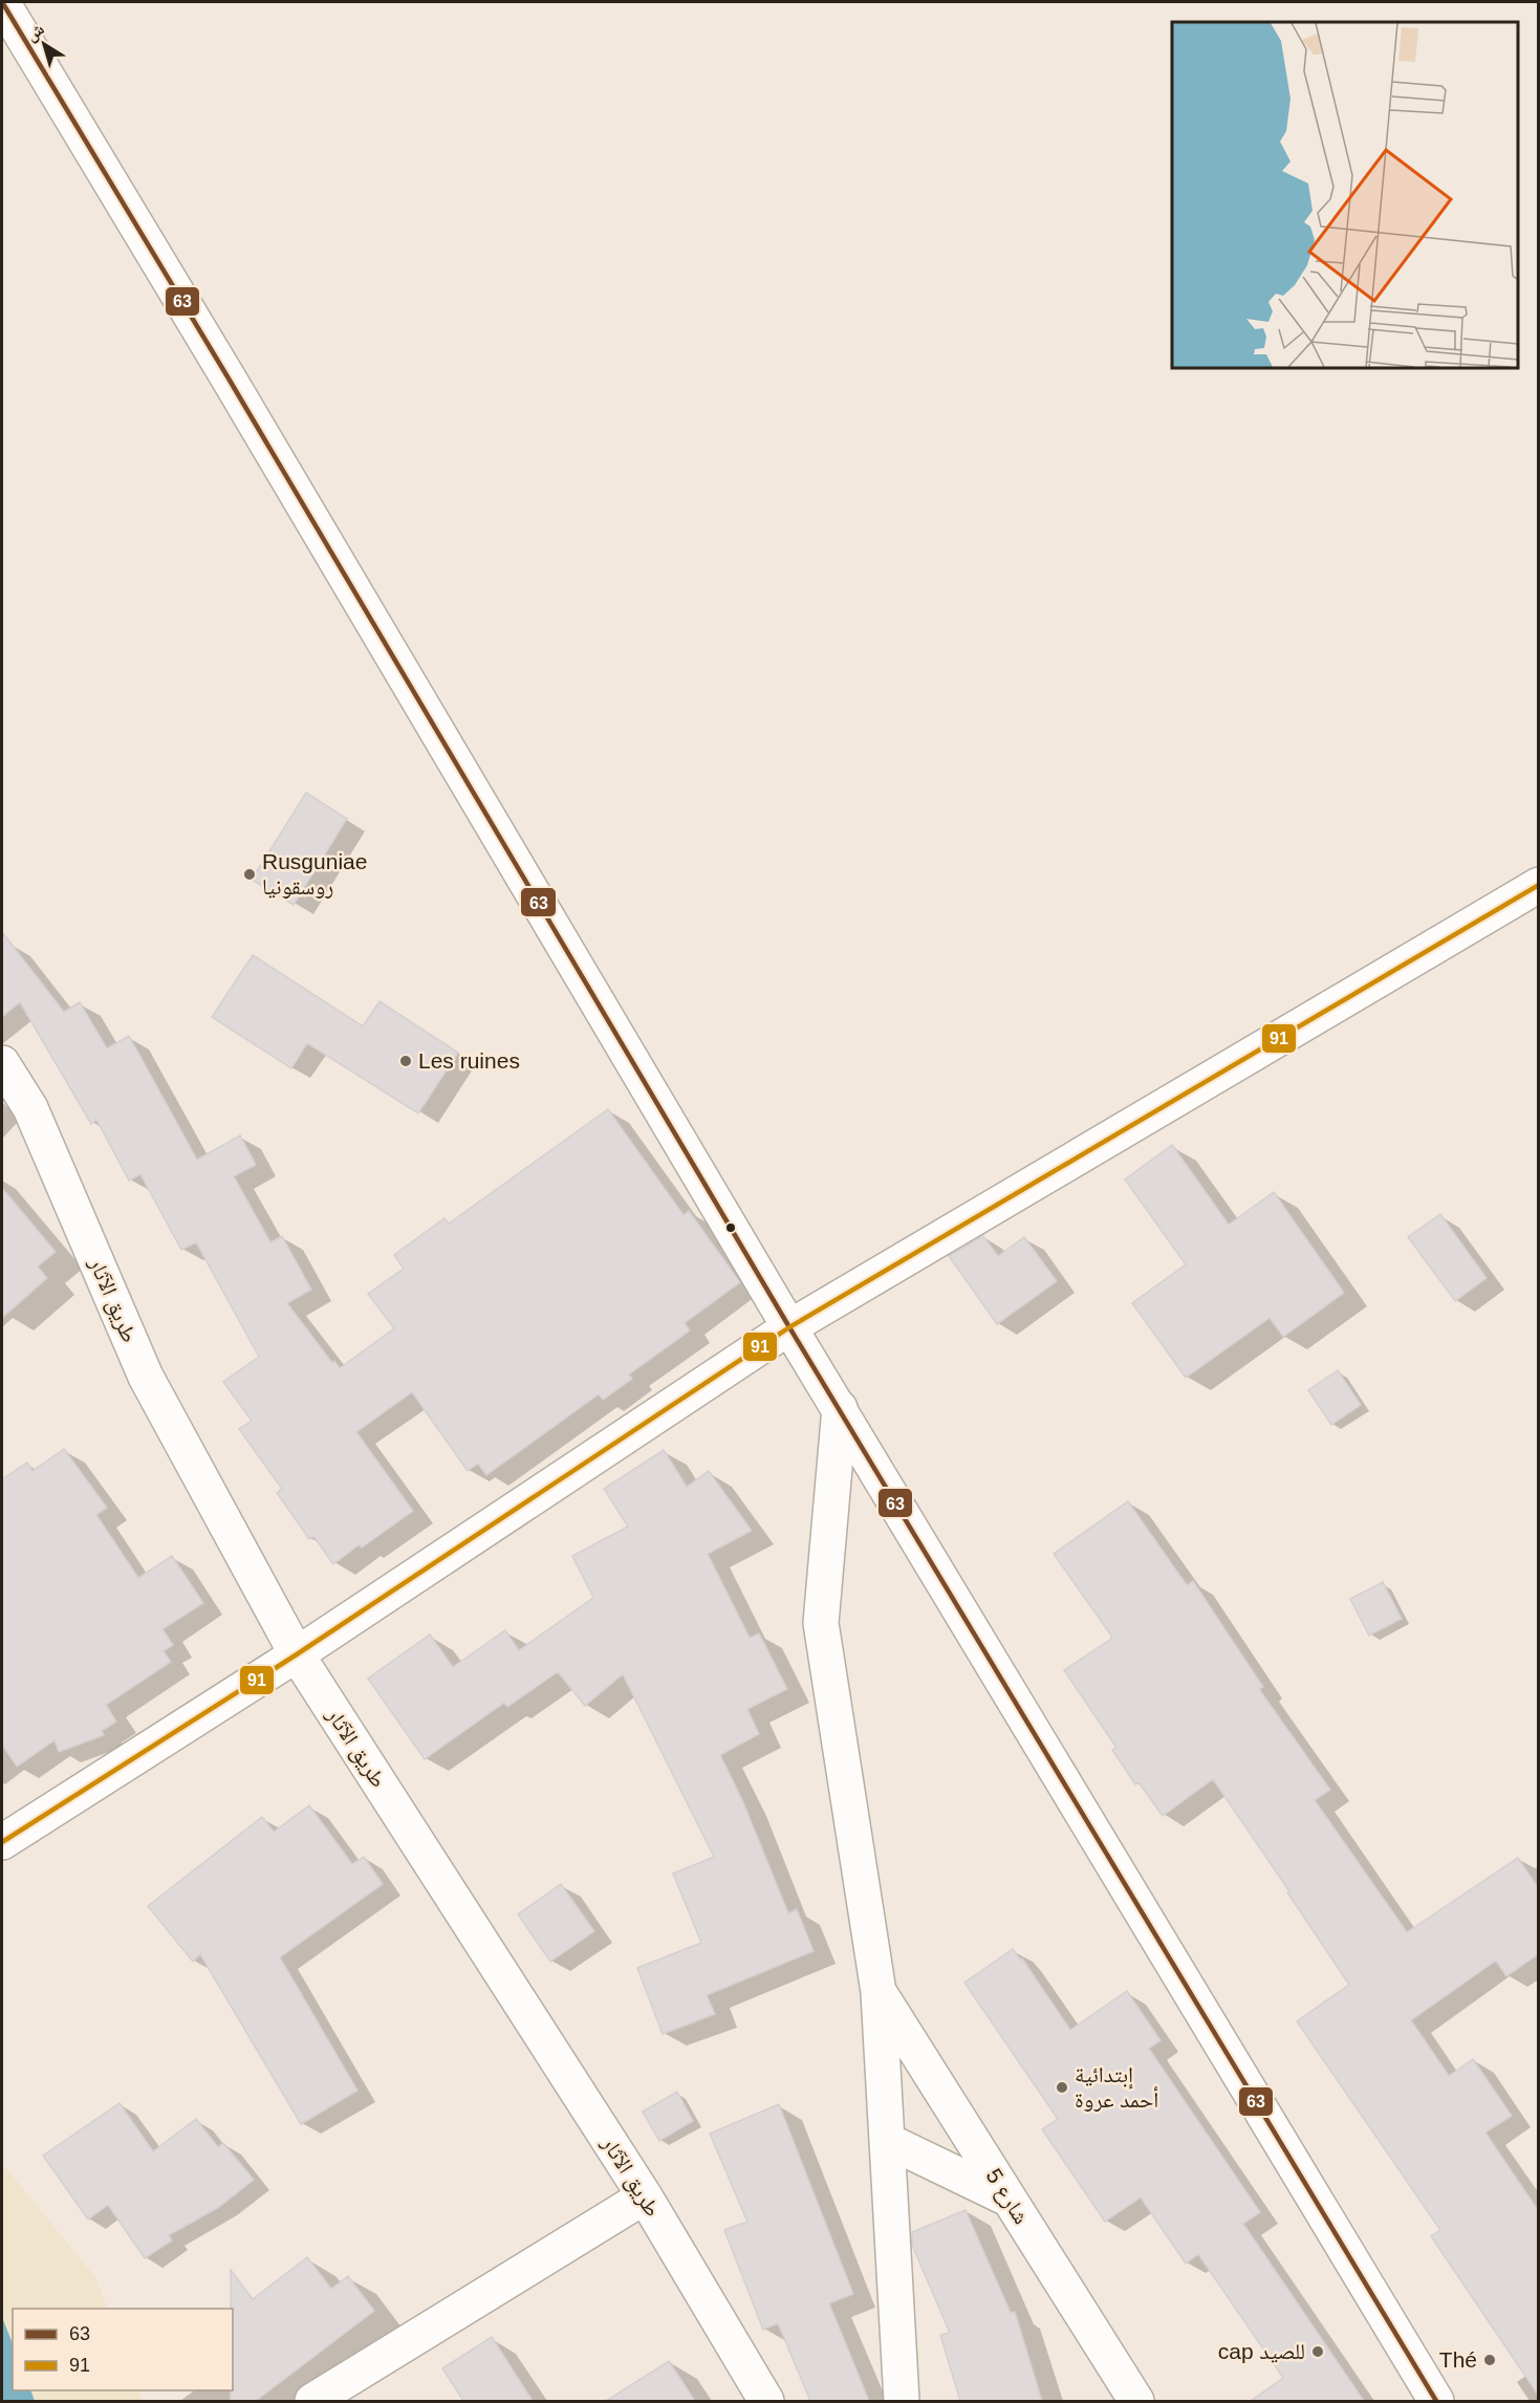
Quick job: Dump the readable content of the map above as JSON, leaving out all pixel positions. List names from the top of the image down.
{
  "streets": {
    "street": ["طريق الآثار", "شارع 5"]
  },
  "places": [
    "Rusguniae روسقونيا",
    "Les ruines",
    "إبتدائية أحمد عروة",
    "cap للصيد",
    "Thé"
  ],
  "lines": ["transit line 63", "transit line 91"],
  "legend": ["63", "91"],
  "north": "top left"
}
